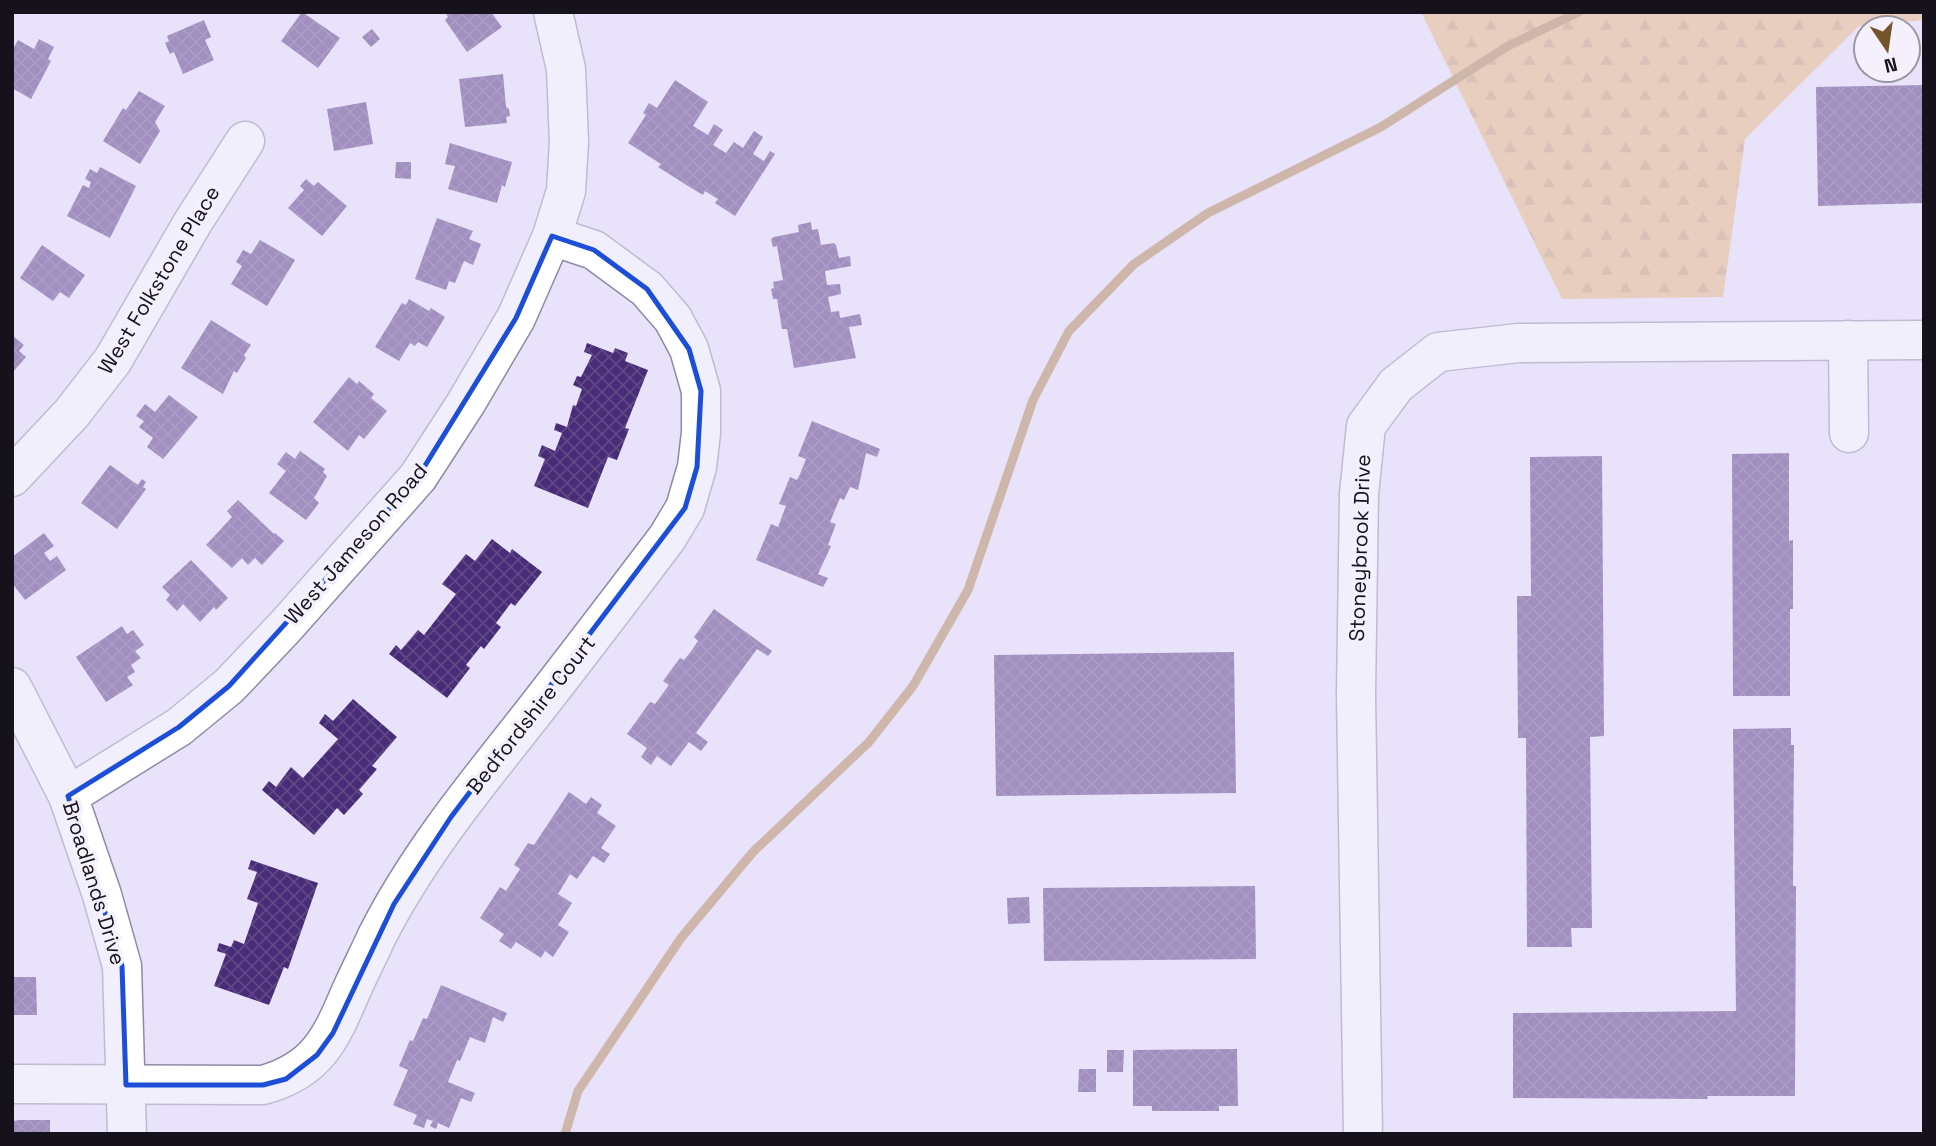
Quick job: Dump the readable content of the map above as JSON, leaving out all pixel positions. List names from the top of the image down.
{
  "streets": {
    "street": [
      "West Folkstone Place",
      "West Jameson Road",
      "Stoneybrook Drive",
      "Bedfordshire Court",
      "Broadlands Drive"
    ]
  },
  "crossings": [
    ["West Jameson Road", "Bedfordshire Court"],
    ["West Jameson Road", "Broadlands Drive"],
    ["Bedfordshire Court", "Broadlands Drive"]
  ],
  "north": "bottom"
}
